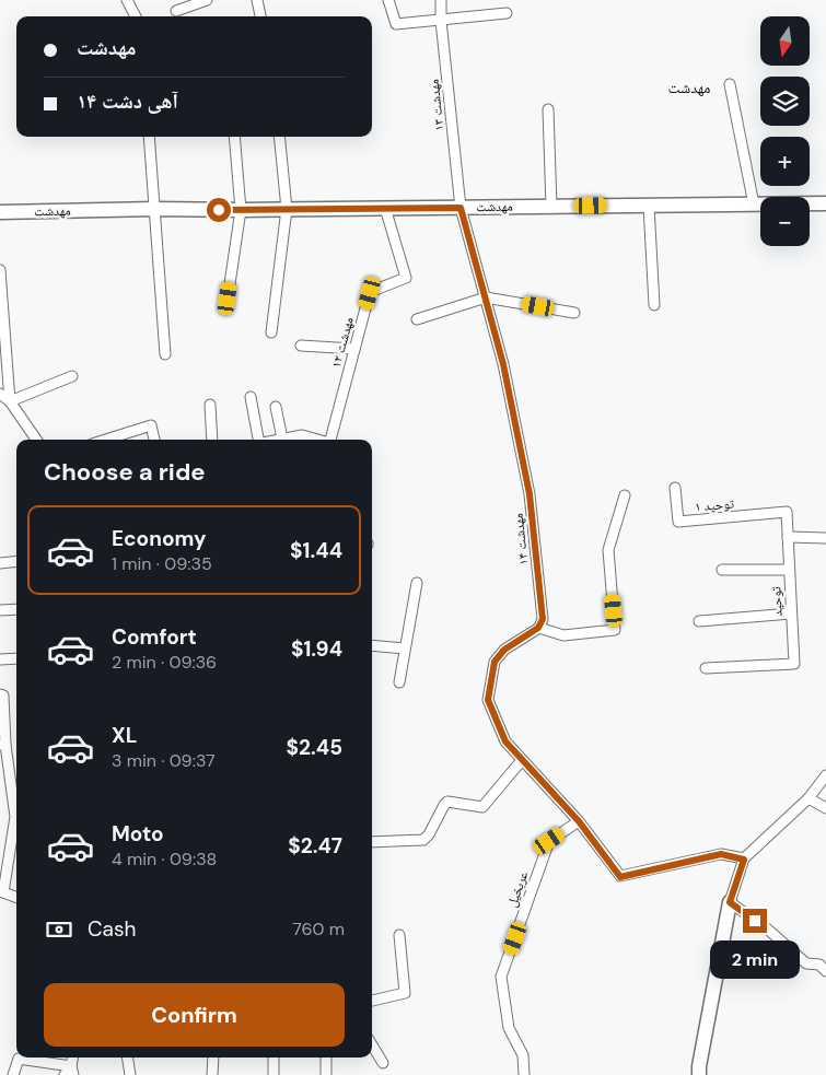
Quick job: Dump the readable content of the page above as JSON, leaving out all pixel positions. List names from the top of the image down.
{
  "streets": {
    "street": [
      "مهدشت ۱۳",
      "مهدشت",
      "مهدشت ۱۲",
      "توحید ۱",
      "مهدشت ۱۴",
      "توحید",
      "عربخیل"
    ]
  },
  "crossings": [
    ["مهدشت ۱۳", "مهدشت"],
    ["مهدشت ۱۳", "مهدشت ۱۴"],
    ["مهدشت", "مهدشت ۱۲"],
    ["مهدشت", "مهدشت ۱۴"],
    ["توحید ۱", "توحید"]
  ],
  "districts": ["مهدشت"],
  "north": "bottom",
  "page": {
    "map_buttons": ["+", "−"],
    "banner": ["مهدشت", "آهی دشت ۱۴"],
    "heading": "Choose a ride",
    "list": [
      {
        "name": "Economy",
        "note": "1 min · 09:35",
        "value": "$1.44"
      },
      {
        "name": "Comfort",
        "note": "2 min · 09:36",
        "value": "$1.94"
      },
      {
        "name": "XL",
        "note": "3 min · 09:37",
        "value": "$2.45"
      },
      {
        "name": "Moto",
        "note": "4 min · 09:38",
        "value": "$2.47"
      }
    ],
    "pay": ["Cash", "760 m"],
    "bubble": "2 min",
    "buttons": "Confirm"
  }
}
